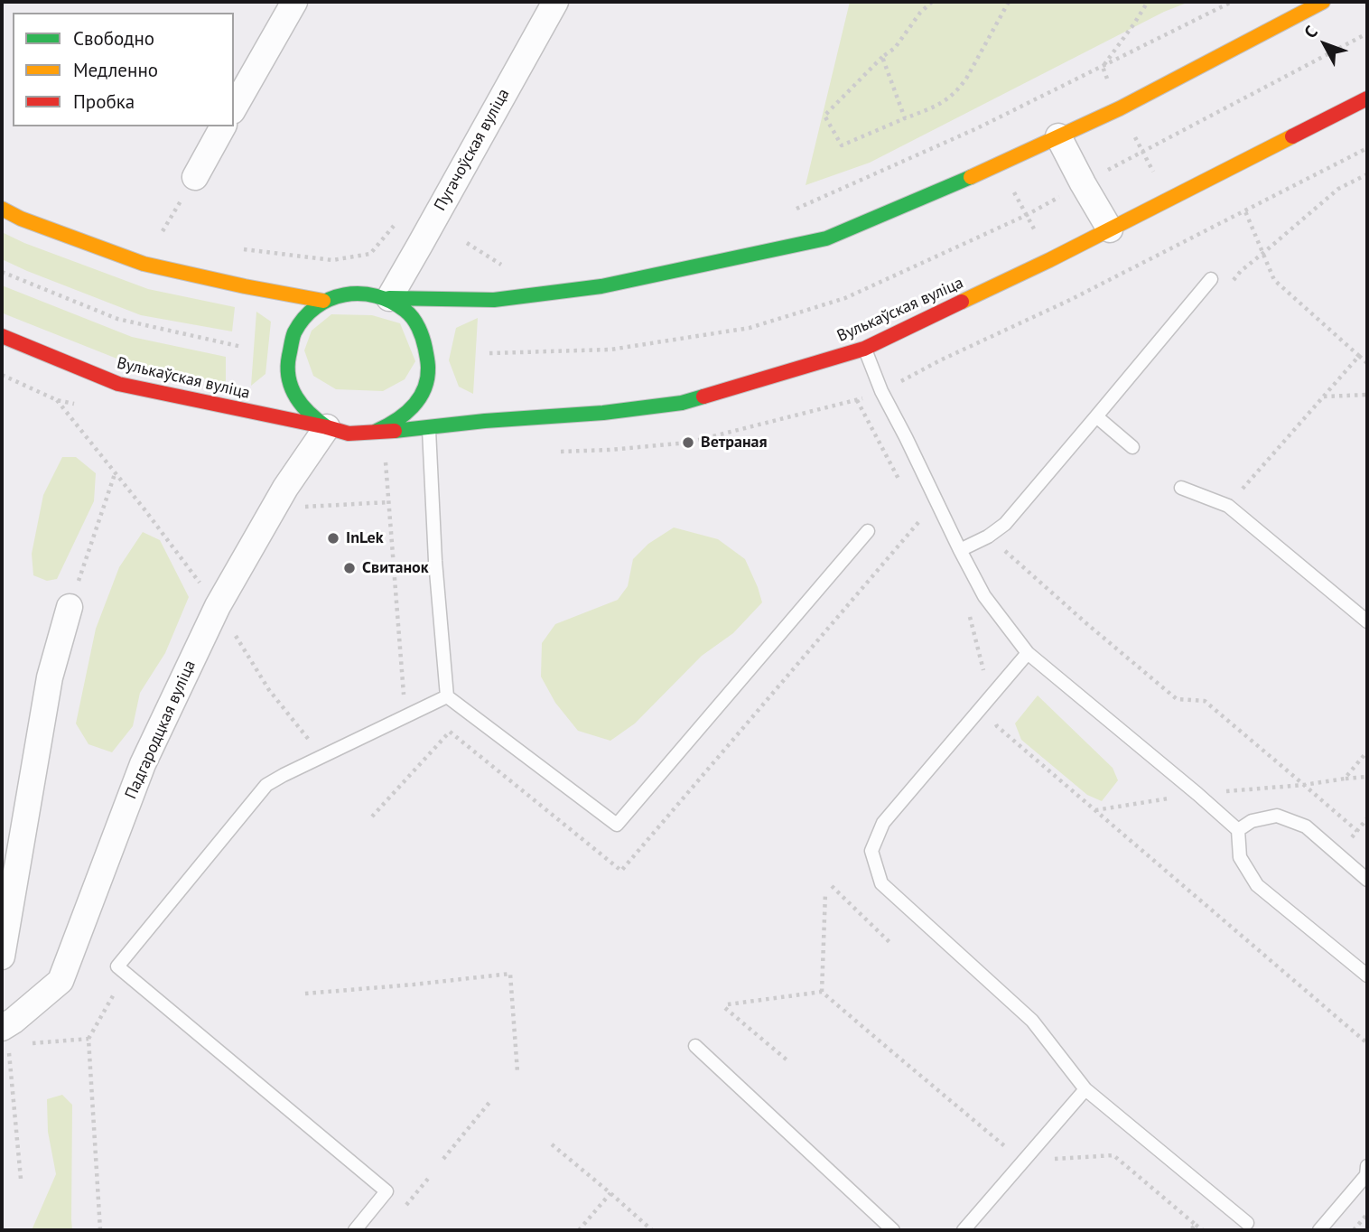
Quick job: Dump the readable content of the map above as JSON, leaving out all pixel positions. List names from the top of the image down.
{
  "streets": {
    "street": ["Пугачоўская вуліца", "Вулькаўская вуліца", "Падгародцкая вуліца"]
  },
  "crossings": [
    ["Пугачоўская вуліца", "Вулькаўская вуліца"],
    ["Пугачоўская вуліца", "Падгародцкая вуліца"],
    ["Вулькаўская вуліца", "Падгародцкая вуліца"]
  ],
  "places": ["Ветраная", "InLek", "Свитанок"],
  "legend": ["Свободно", "Медленно", "Пробка"],
  "north": "top left"
}
